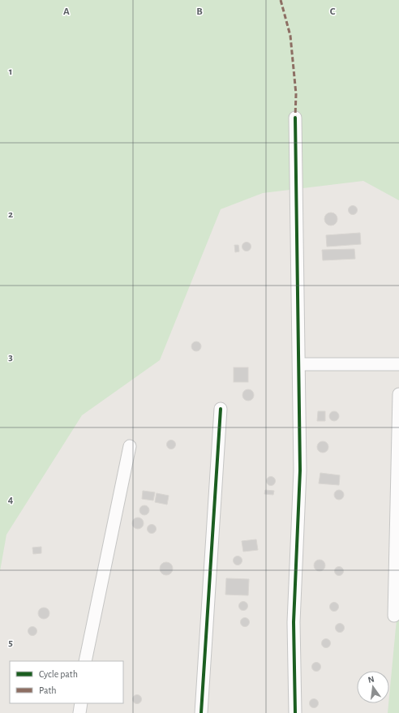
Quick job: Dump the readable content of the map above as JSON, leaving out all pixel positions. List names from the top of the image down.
{
  "legend": ["Cycle path", "Path"],
  "north": "top",
  "grid": {
    "columns": ["A", "B", "C"],
    "rows": [
      "1",
      "2",
      "3",
      "4",
      "5"
    ]
  }
}
